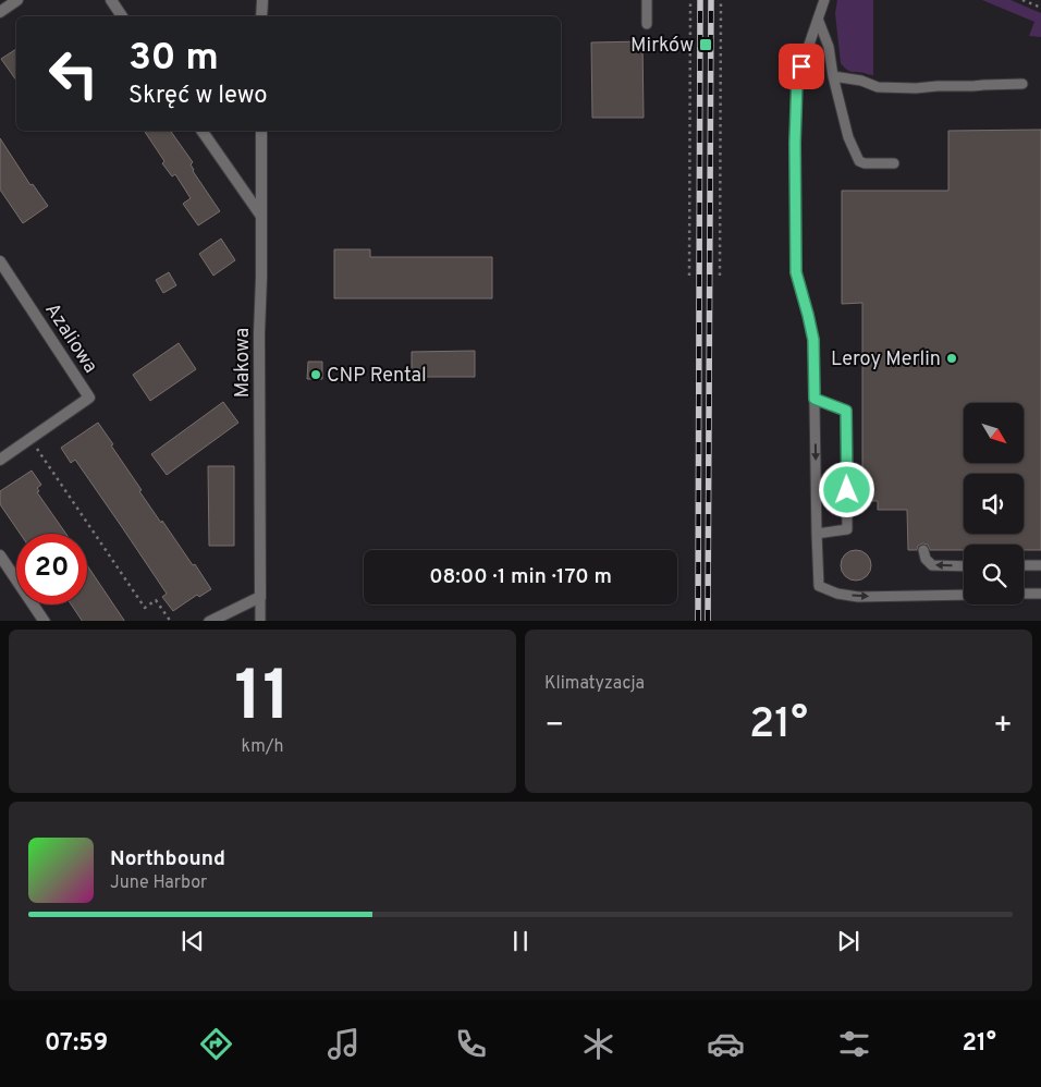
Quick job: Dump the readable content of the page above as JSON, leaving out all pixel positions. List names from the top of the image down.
{
  "streets": {
    "street": ["Azaliowa", "Makowa"]
  },
  "places": {
    "transit": ["Mirków"],
    "other": ["Leroy Merlin", "CNP Rental"]
  },
  "north": "bottom right",
  "page": {
    "turn": ["30 m", "Skręć w lewo"],
    "limit": "20",
    "trip": "08:00 · 1 min · 170 m",
    "tile": [
      ["11", "km/h"],
      "Klimatyzacja"
    ],
    "heat": ["−", "21°", "+"],
    "song": ["Northbound", "June Harbor"],
    "tabs": ["07:59", "21°"]
  }
}
